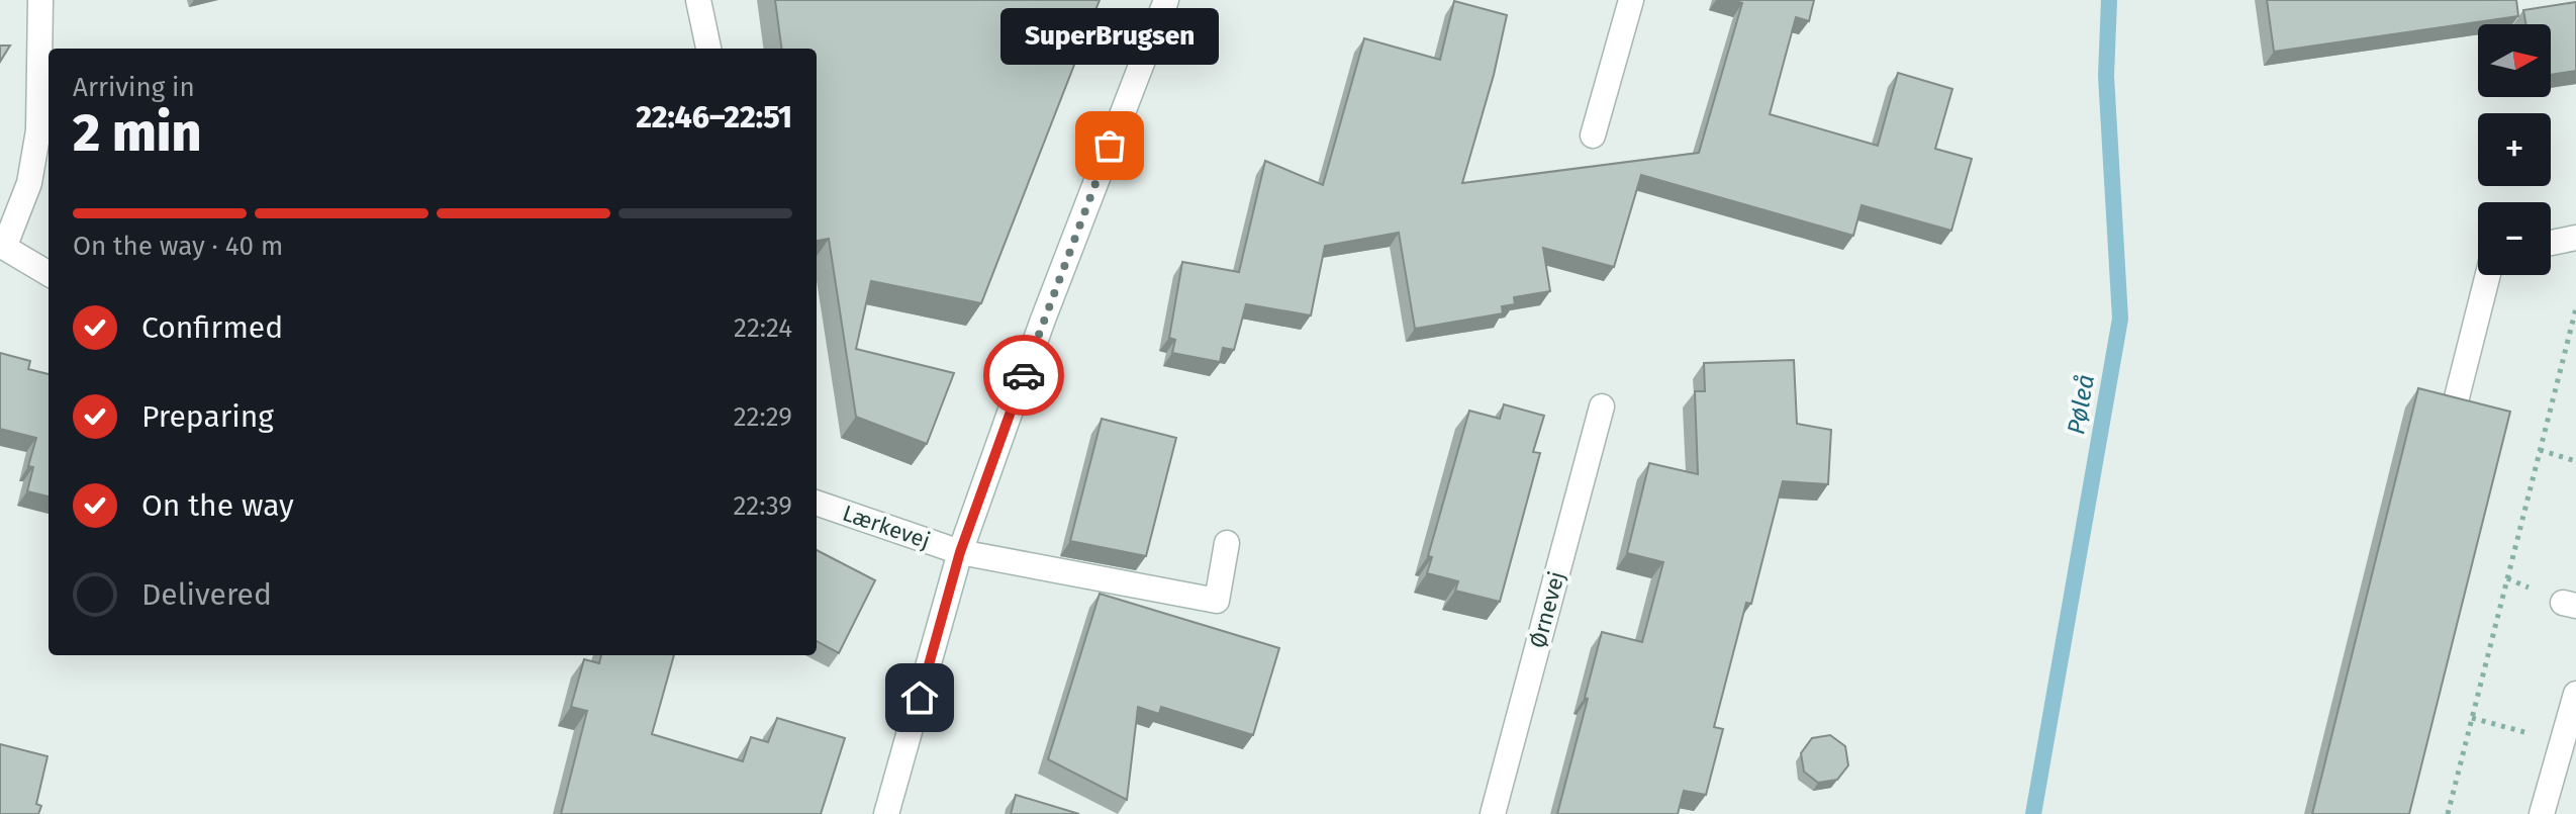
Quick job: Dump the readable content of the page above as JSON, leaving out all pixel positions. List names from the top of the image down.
{
  "streets": {
    "street": ["Lærkevej", "Ørnevej"]
  },
  "water": ["Pøleå"],
  "places": ["SuperBrugsen"],
  "north": "right",
  "page": {
    "bubble": "SuperBrugsen",
    "map_buttons": ["+", "−"],
    "heading": ["2 min", "Arriving in", "22:46–22:51"],
    "bar": "On the way · 40 m",
    "list": [
      ["Confirmed", "22:24"],
      ["Preparing", "22:29"],
      ["On the way", "22:39"],
      "Delivered"
    ]
  }
}
